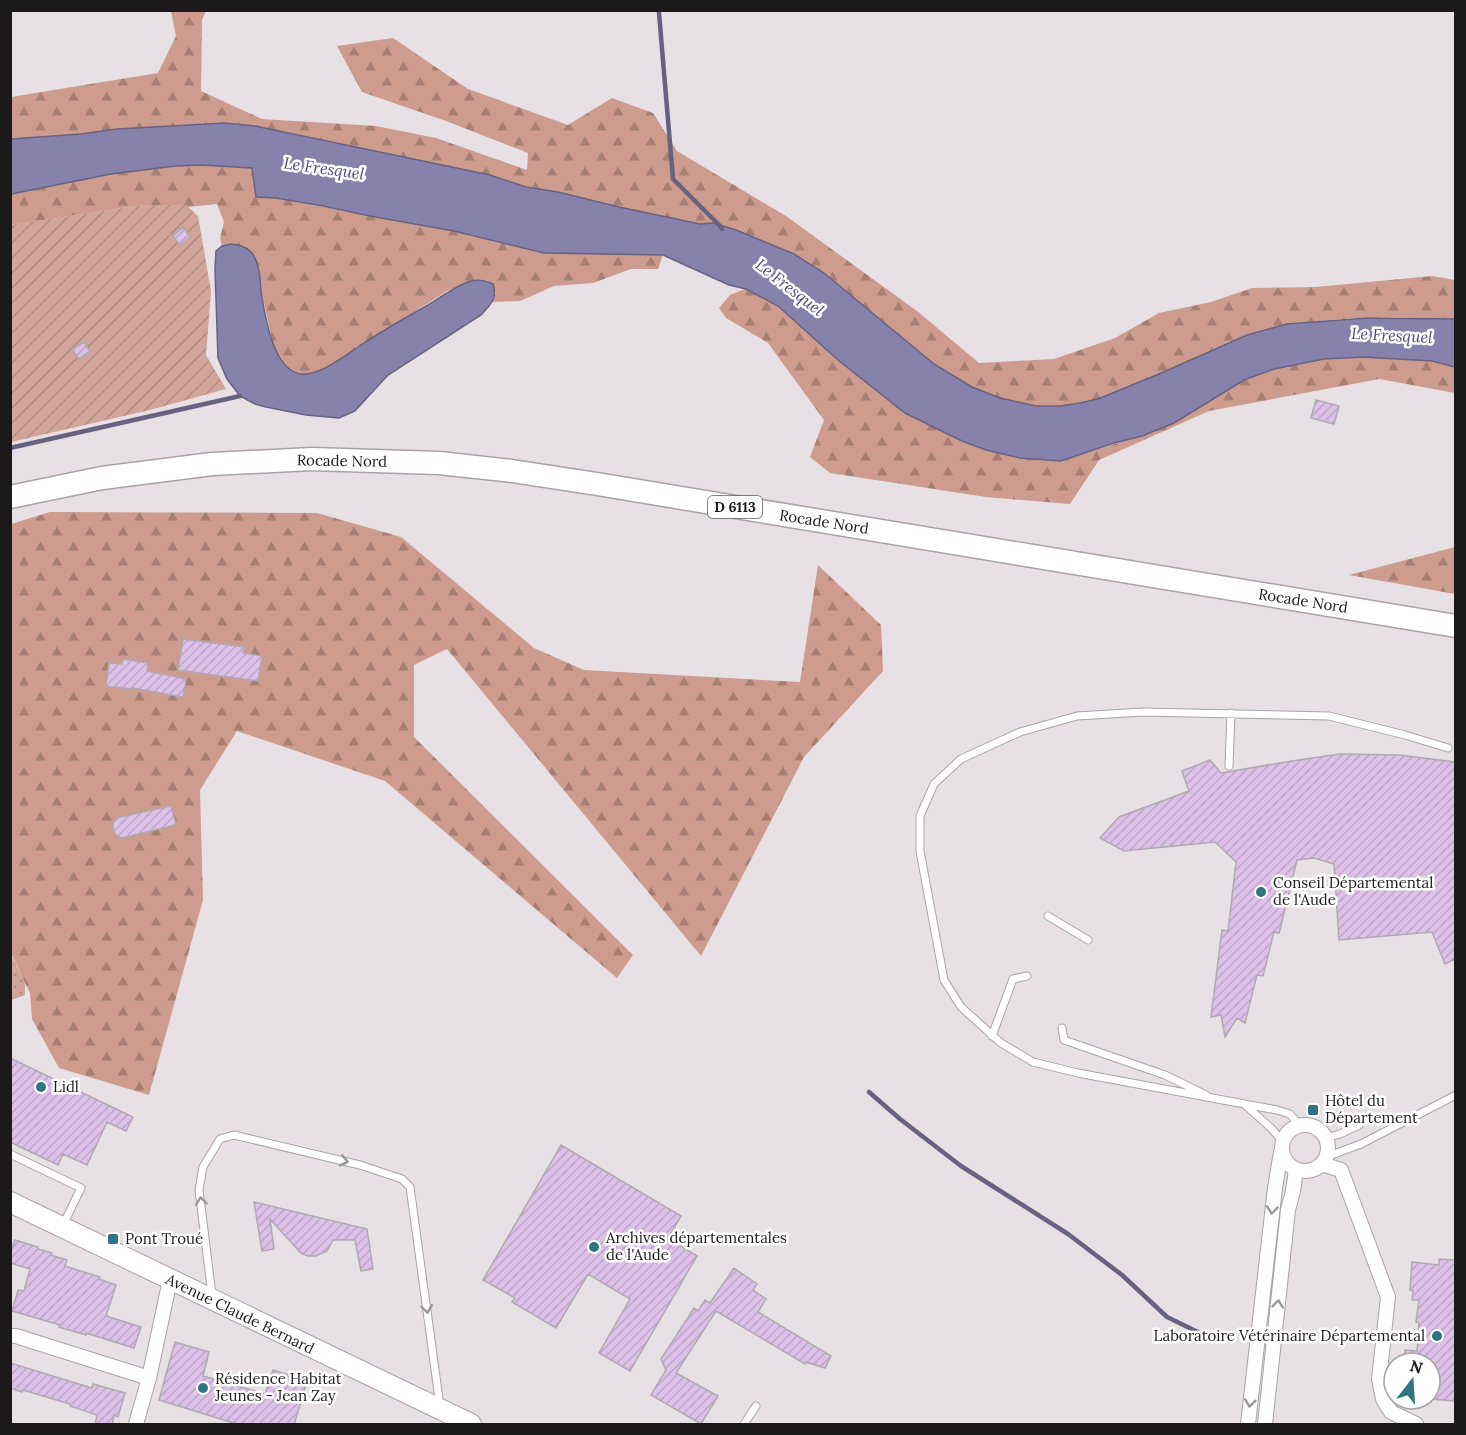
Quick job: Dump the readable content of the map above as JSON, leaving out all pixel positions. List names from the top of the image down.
{
  "streets": {
    "main road": ["Rocade Nord", "D 6113"],
    "street": ["Avenue Claude Bernard"]
  },
  "water": ["Le Fresquel"],
  "places": {
    "other": [
      "Conseil Départemental de l'Aude",
      "Lidl",
      "Archives départementales de l'Aude",
      "Laboratoire Vétérinaire Départemental",
      "Résidence Habitat Jeunes - Jean Zay"
    ],
    "transit": ["Hôtel du Département", "Pont Troué"]
  },
  "north": "top"
}
